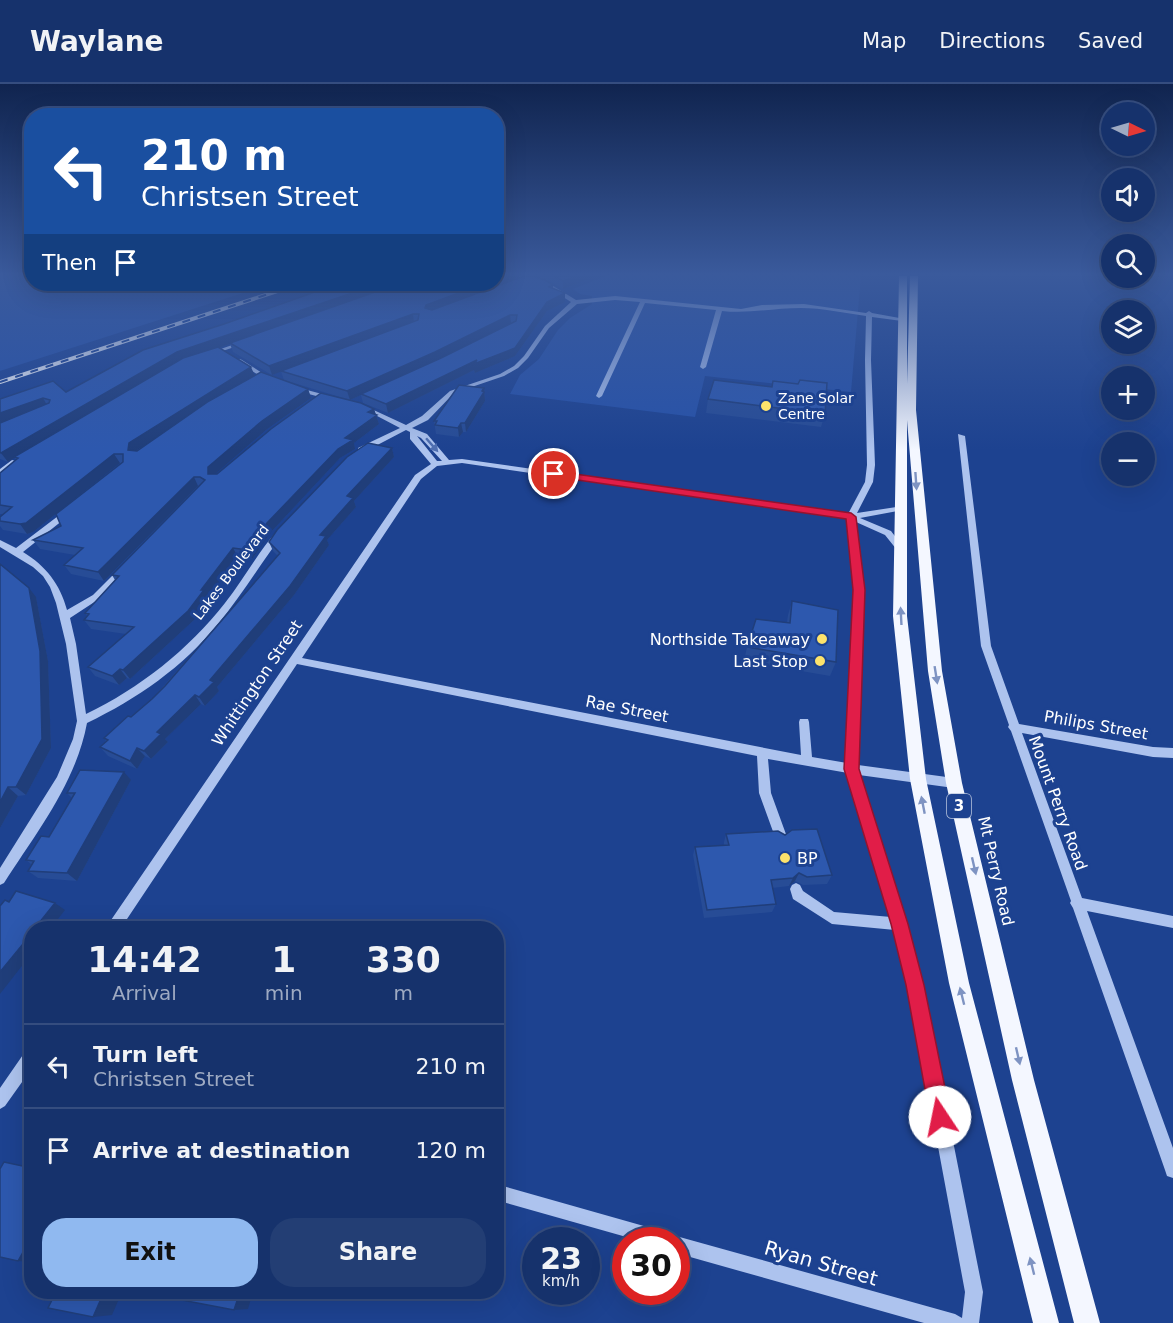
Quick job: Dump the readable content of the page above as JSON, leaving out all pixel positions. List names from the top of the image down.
{
  "streets": {
    "main road": ["3", "Mt Perry Road"],
    "street": [
      "Lakes Boulevard",
      "Whittington Street",
      "Rae Street",
      "Philips Street",
      "Mount Perry Road",
      "Ryan Street"
    ]
  },
  "crossings": [
    ["Whittington Street", "Rae Street"],
    ["Rae Street", "Mt Perry Road"],
    ["Philips Street", "Mount Perry Road"]
  ],
  "places": [
    "Zane Solar Centre",
    "Northside Takeaway",
    "Last Stop",
    "BP"
  ],
  "north": "right",
  "page": {
    "header": "Waylane",
    "nav": ["Map", "Directions", "Saved"],
    "map_buttons": ["+", "−"],
    "turn": ["210 m", "Christsen Street"],
    "then": "Then",
    "eta": [
      "14:42",
      "Arrival",
      "1",
      "min",
      "330",
      "m"
    ],
    "list": [
      {
        "name": "Turn left",
        "note": "Christsen Street",
        "value": "210 m"
      },
      {
        "name": "Arrive at destination",
        "value": "120 m"
      }
    ],
    "buttons": ["Exit", "Share"],
    "speed": "23 km/h",
    "limit": "30"
  }
}
